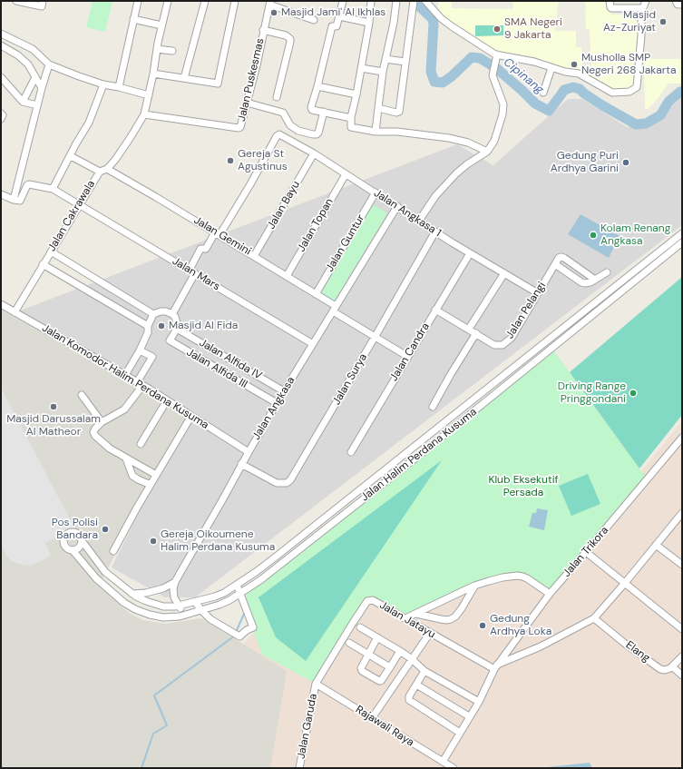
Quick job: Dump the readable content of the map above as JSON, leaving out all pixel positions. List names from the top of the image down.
{
  "streets": {
    "street": [
      "Jalan Puskesmas",
      "Jalan Bayu",
      "Jalan Angkasa 1",
      "Jalan Cakrawala",
      "Jalan Topan",
      "Jalan Gemini",
      "Jalan Guntur",
      "Jalan Mars",
      "Jalan Pelangi",
      "Jalan Candra",
      "Jalan Alfida IV",
      "Jalan Alfida III",
      "Jalan Komodor Halim Perdana Kusuma",
      "Jalan Surya",
      "Jalan Angkasa",
      "Jalan Halim Perdana Kusuma",
      "Jalan Trikora",
      "Jalan Jatayu",
      "Elang",
      "Jalan Garuda",
      "Rajawali Raya"
    ]
  },
  "crossings": [
    ["Jalan Puskesmas", "Jalan Cakrawala"],
    ["Jalan Bayu", "Jalan Angkasa 1"],
    ["Jalan Bayu", "Jalan Gemini"],
    ["Jalan Angkasa 1", "Jalan Topan"],
    ["Jalan Angkasa 1", "Jalan Gemini"],
    ["Jalan Angkasa 1", "Jalan Guntur"],
    ["Jalan Angkasa 1", "Jalan Pelangi"],
    ["Jalan Angkasa 1", "Jalan Candra"],
    ["Jalan Angkasa 1", "Jalan Surya"],
    ["Jalan Angkasa 1", "Jalan Angkasa"],
    ["Jalan Cakrawala", "Jalan Gemini"],
    ["Jalan Cakrawala", "Jalan Mars"],
    ["Jalan Cakrawala", "Jalan Komodor Halim Perdana Kusuma"],
    ["Jalan Topan", "Jalan Gemini"],
    ["Jalan Gemini", "Jalan Guntur"],
    ["Jalan Gemini", "Jalan Candra"],
    ["Jalan Gemini", "Jalan Surya"],
    ["Jalan Gemini", "Jalan Angkasa"],
    ["Jalan Mars", "Jalan Angkasa"],
    ["Jalan Pelangi", "Jalan Candra"],
    ["Jalan Alfida IV", "Jalan Alfida III"],
    ["Jalan Alfida IV", "Jalan Angkasa"],
    ["Jalan Alfida III", "Jalan Angkasa"],
    ["Jalan Komodor Halim Perdana Kusuma", "Jalan Angkasa"],
    ["Jalan Surya", "Jalan Angkasa"],
    ["Jalan Trikora", "Jalan Jatayu"],
    ["Jalan Trikora", "Rajawali Raya"],
    ["Jalan Jatayu", "Jalan Garuda"],
    ["Jalan Jatayu", "Rajawali Raya"],
    ["Jalan Garuda", "Rajawali Raya"]
  ],
  "water": ["Cipinang"],
  "parks": ["Klub Eksekutif Persada"],
  "places": [
    "Masjid Jami' Al Ikhlas",
    "Masjid Az-Zuriyat",
    "SMA Negeri 9 Jakarta",
    "Musholla SMP Negeri 268 Jakarta",
    "Gereja St Agustinus",
    "Gedung Puri Ardhya Garini",
    "Kolam Renang Angkasa",
    "Masjid Al Fida",
    "Driving Range Pringgondani",
    "Masjid Darussalam Al Matheor",
    "Pos Polisi Bandara",
    "Gereja Oikoumene Halim Perdana Kusuma",
    "Gedung Ardhya Loka"
  ]
}
